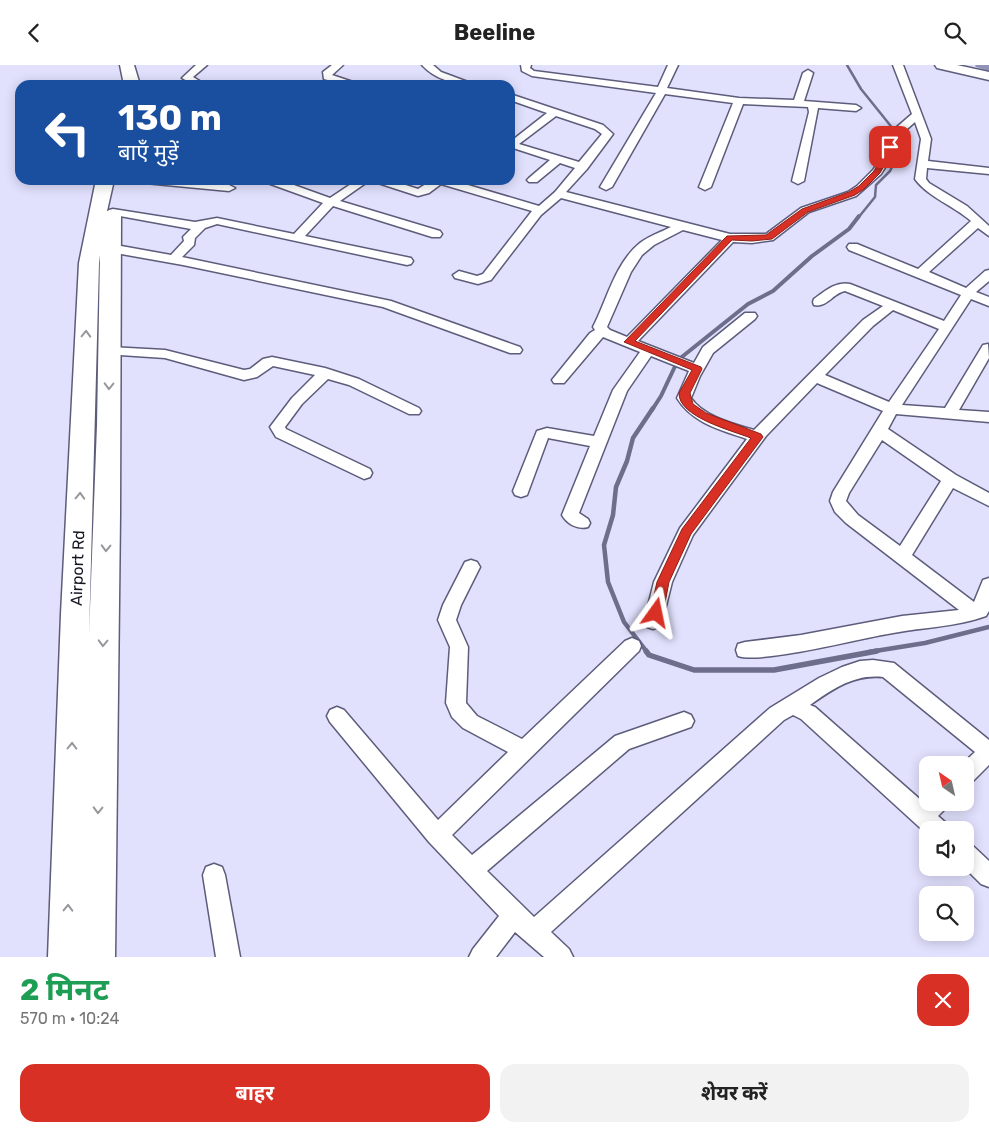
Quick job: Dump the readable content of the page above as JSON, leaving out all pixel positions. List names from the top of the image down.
{
  "streets": {
    "main road": ["Airport Rd"]
  },
  "north": "top left",
  "page": {
    "header": "Beeline",
    "turn": ["130 m", "बाएँ मुड़ें"],
    "heading": ["2 मिनट", "570 m · 10:24"],
    "buttons": ["बाहर", "शेयर करें"]
  }
}
